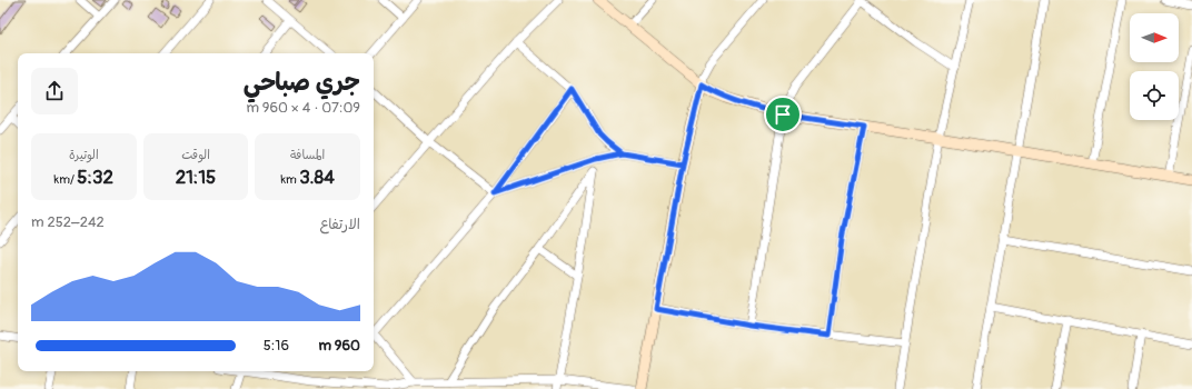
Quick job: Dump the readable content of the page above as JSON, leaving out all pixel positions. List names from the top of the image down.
{
  "north": "right",
  "page": {
    "heading": ["جري صباحي", "07:09 · 4 × 960 m"],
    "stats": [
      ["المسافة", "3.84 km"],
      ["الوقت", "21:15"],
      ["الوتيرة", "5:32 /km"]
    ],
    "chart": ["الارتفاع", "242–252 m"],
    "list": [
      {
        "name": "960 m",
        "note": "5:16"
      }
    ]
  }
}
